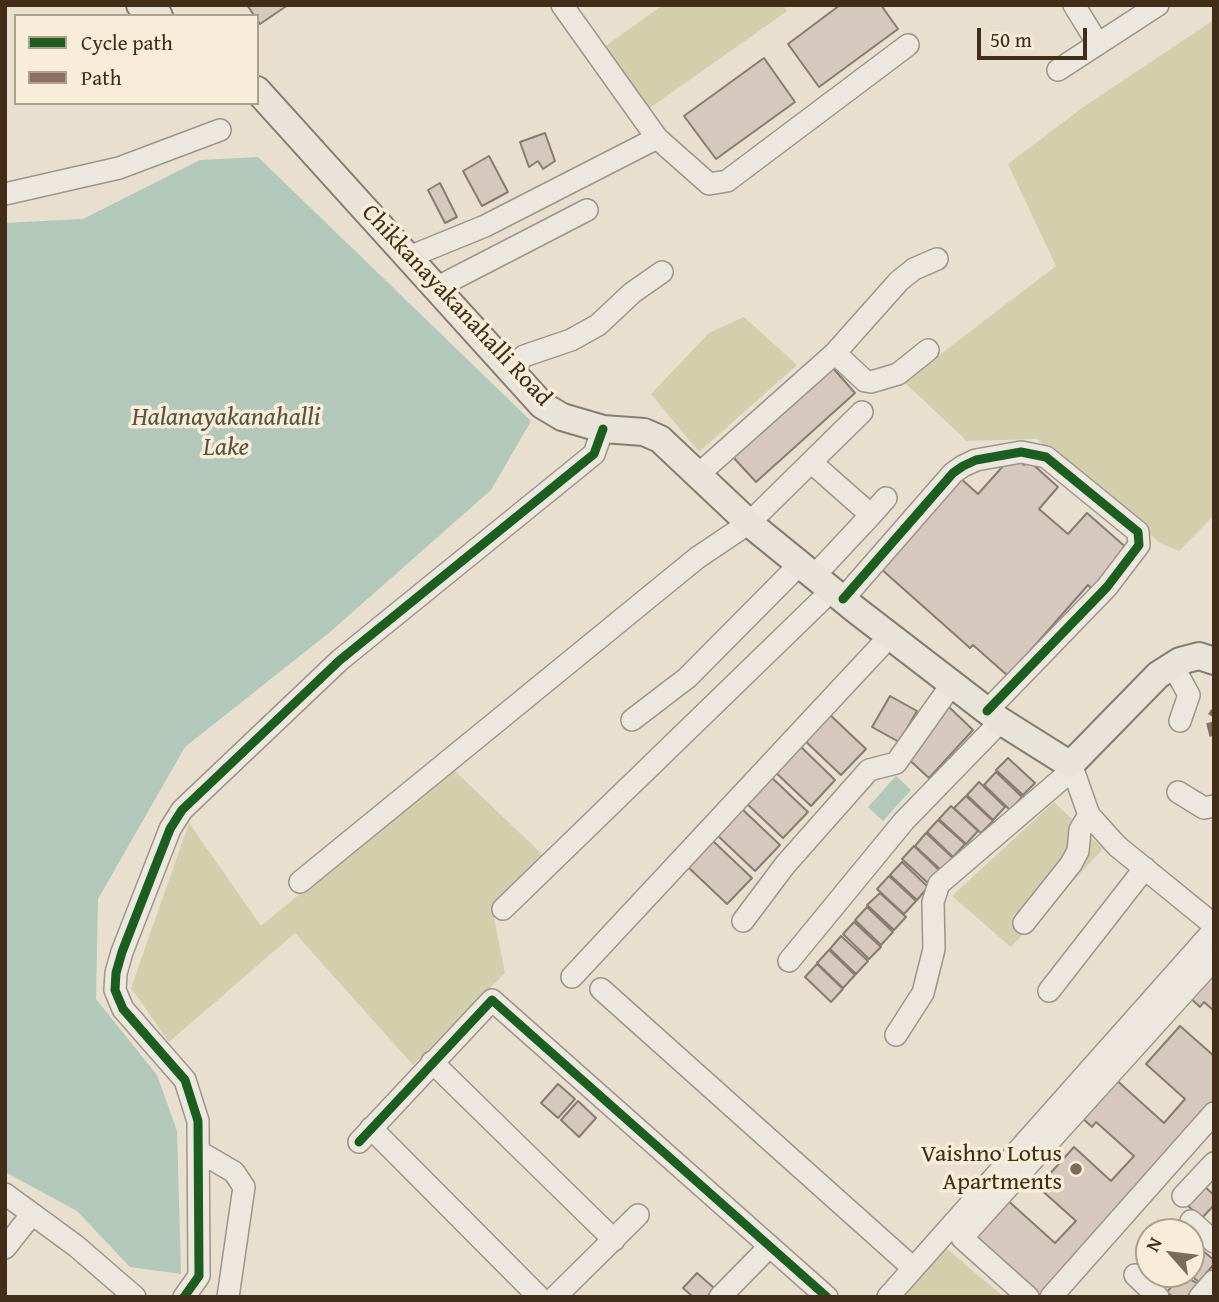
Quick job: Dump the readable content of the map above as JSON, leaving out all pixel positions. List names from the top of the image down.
{
  "streets": {
    "main road": ["Chikkanayakanahalli Road"]
  },
  "water": ["Halanayakanahalli Lake"],
  "places": ["Vaishno Lotus Apartments"],
  "legend": ["Cycle path", "Path"],
  "scale_bar": "50 m",
  "north": "top left"
}
